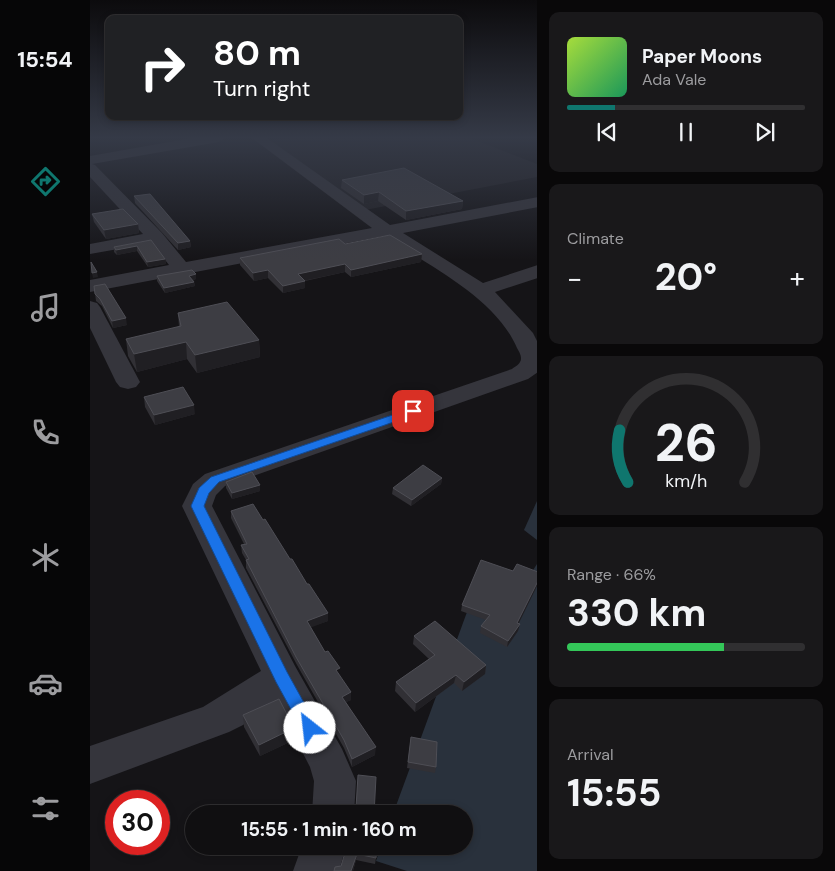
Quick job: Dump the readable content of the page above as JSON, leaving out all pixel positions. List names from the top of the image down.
{
  "page": {
    "tabs": "15:54",
    "turn": ["80 m", "Turn right"],
    "song": ["Paper Moons", "Ada Vale"],
    "tile": [
      "Climate",
      ["Range · 66%", "330 km"],
      ["Arrival", "15:55"]
    ],
    "heat": ["−", "20°", "+"],
    "limit": "30",
    "trip": "15:55 · 1 min · 160 m",
    "gauge": ["26", "km/h"]
  }
}
